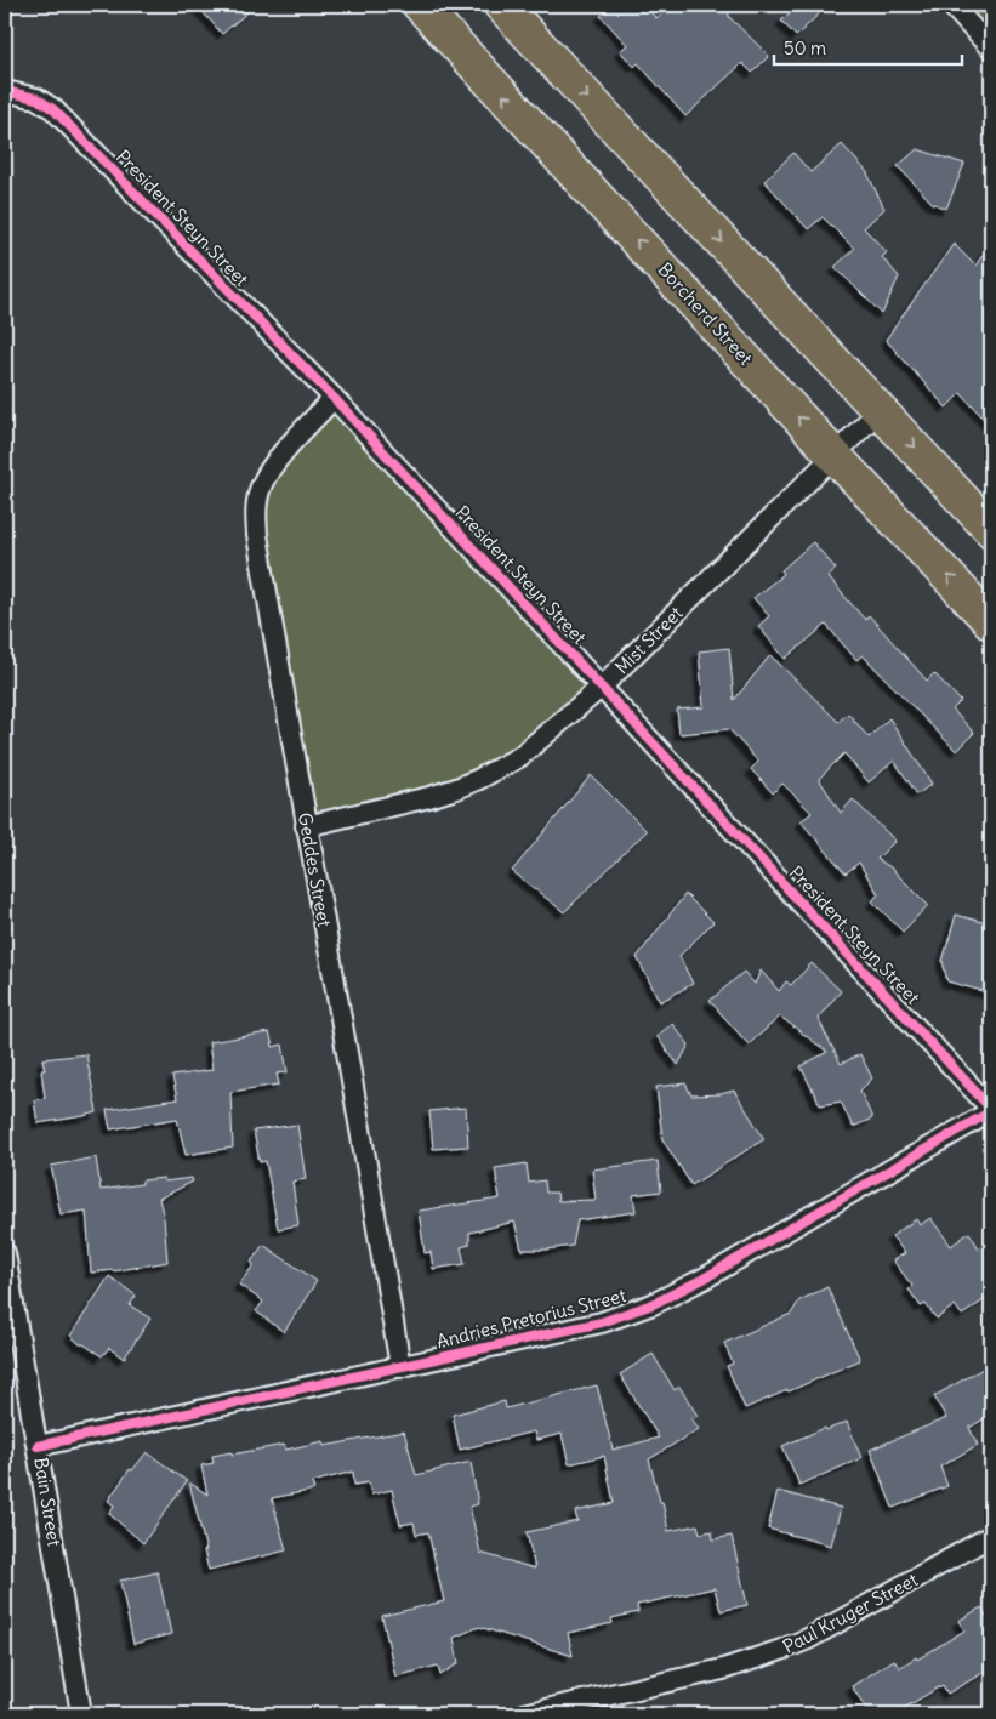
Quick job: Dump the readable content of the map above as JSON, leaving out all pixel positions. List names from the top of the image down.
{
  "streets": {
    "highway": ["Borcherd Street"],
    "street": [
      "President Steyn Street",
      "Mist Street",
      "Geddes Street",
      "Andries Pretorius Street",
      "Bain Street",
      "Paul Kruger Street"
    ]
  },
  "crossings": [
    ["President Steyn Street", "Mist Street"],
    ["President Steyn Street", "Geddes Street"],
    ["President Steyn Street", "Andries Pretorius Street"],
    ["Borcherd Street", "Mist Street"],
    ["Mist Street", "Geddes Street"],
    ["Geddes Street", "Andries Pretorius Street"],
    ["Andries Pretorius Street", "Bain Street"]
  ],
  "scale_bar": "50 m"
}
